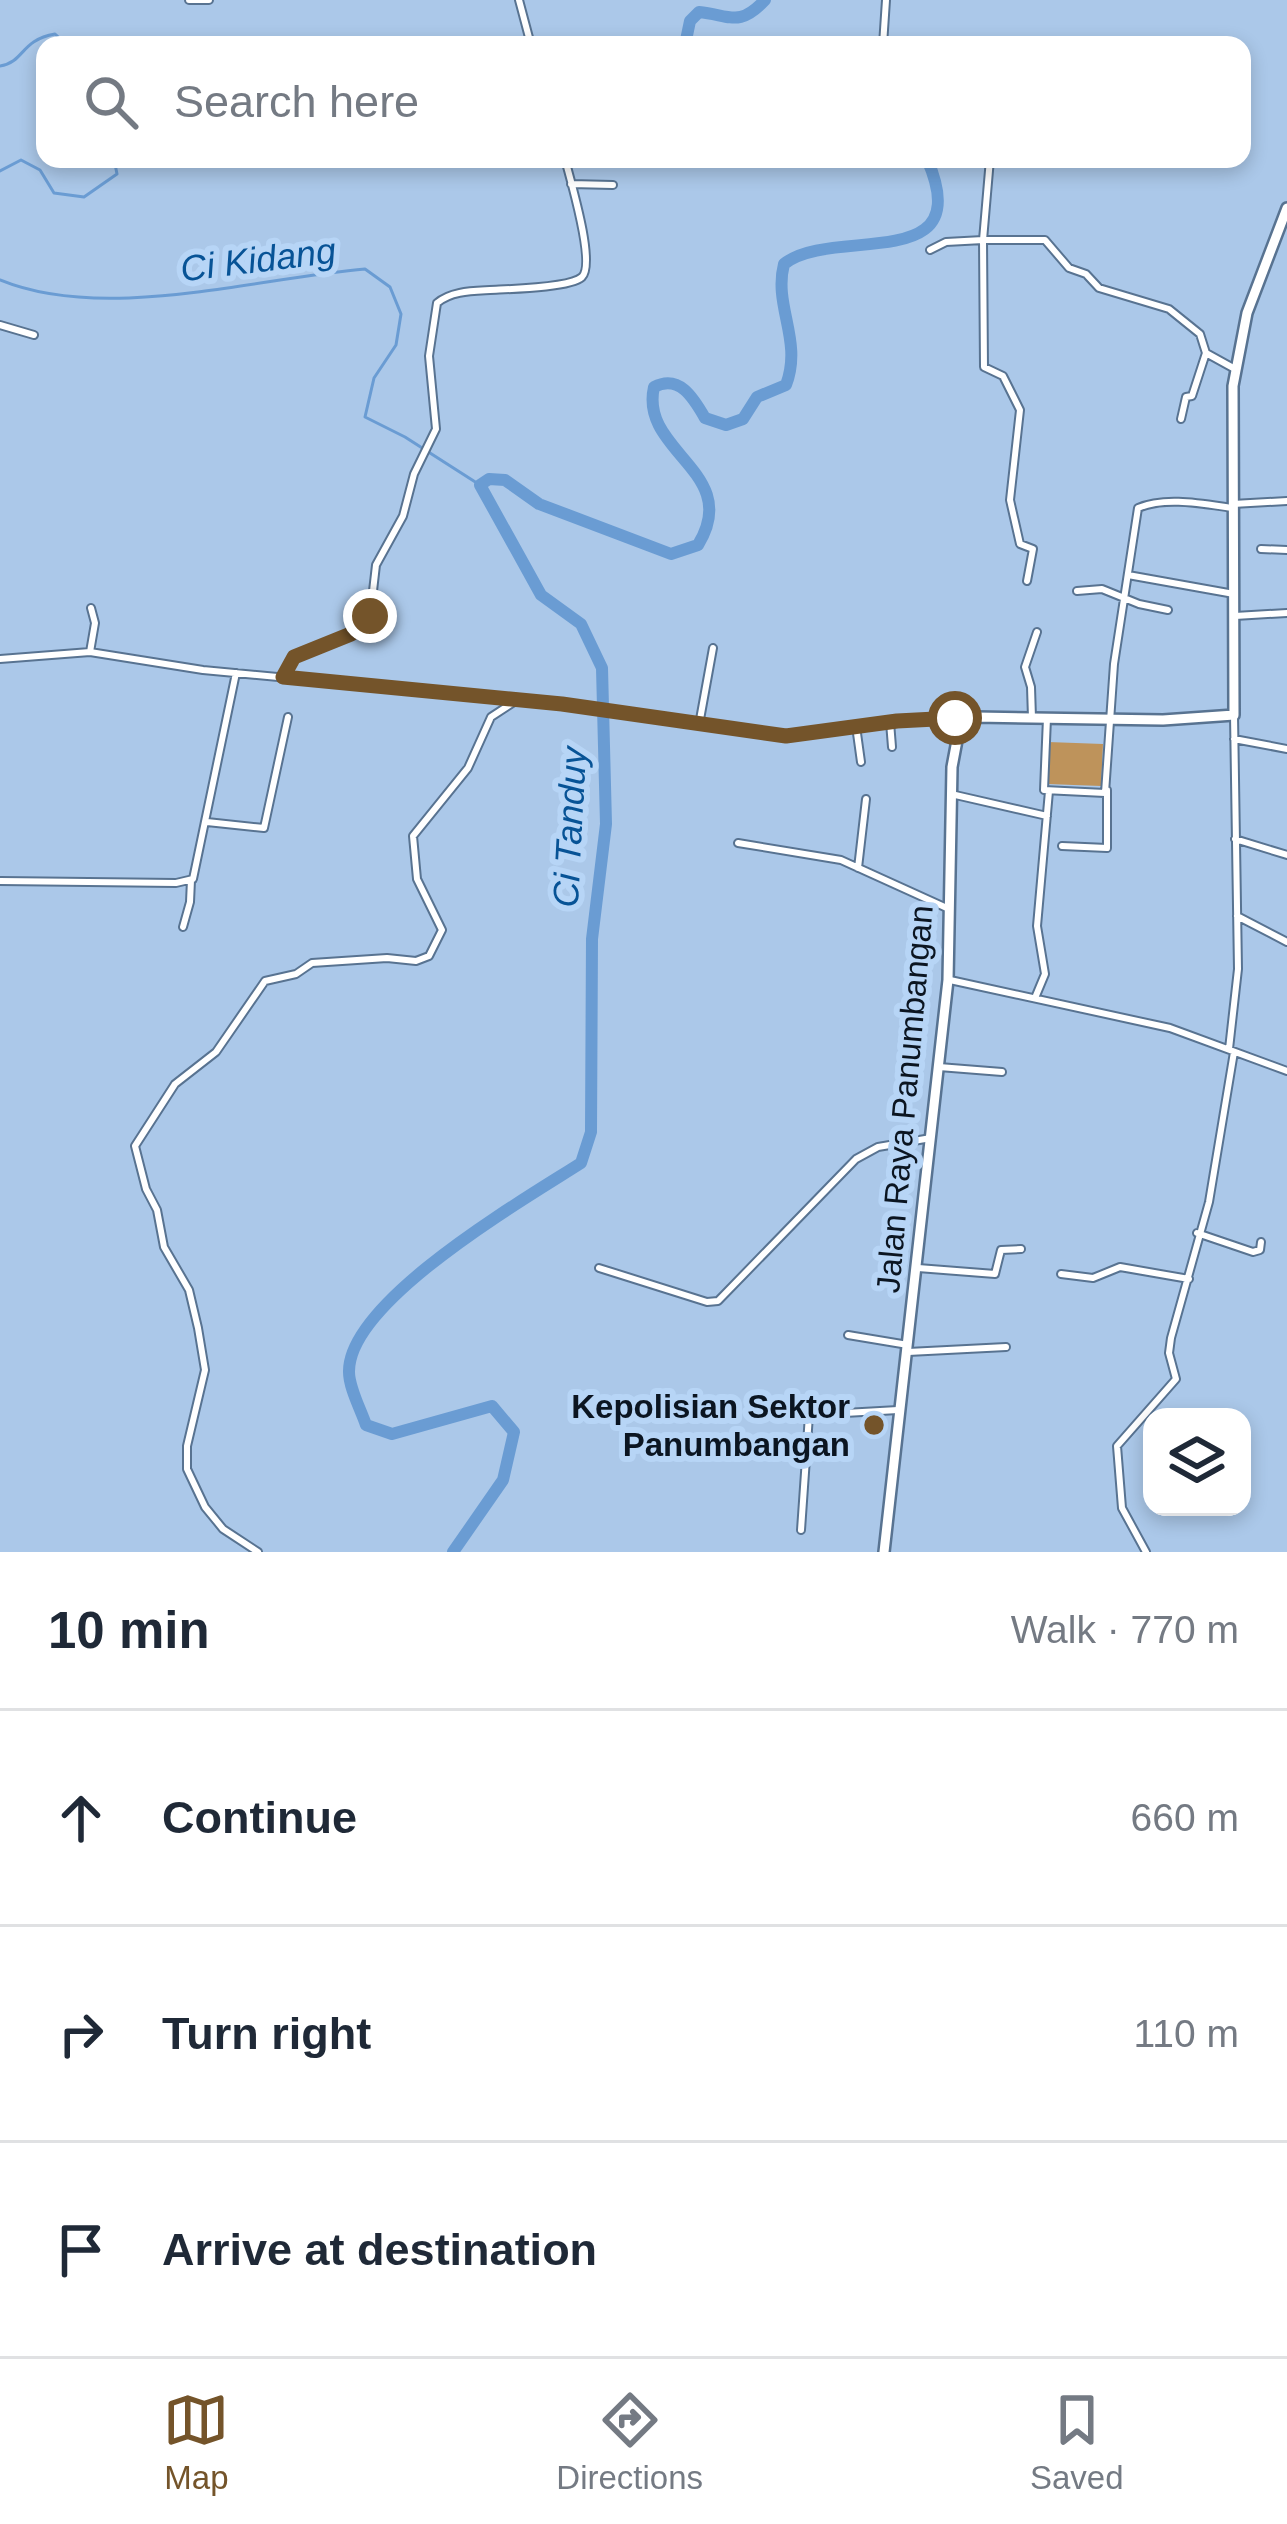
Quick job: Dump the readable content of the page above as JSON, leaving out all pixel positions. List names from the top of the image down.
{
  "streets": {
    "main road": ["Jalan Raya Panumbangan"]
  },
  "water": ["Ci Kidang", "Ci Tanduy"],
  "places": ["Kepolisian Sektor Panumbangan"],
  "page": {
    "search": "Search here",
    "heading": ["10 min", "Walk · 770 m"],
    "list": [
      ["Continue", "660 m"],
      ["Turn right", "110 m"],
      "Arrive at destination"
    ],
    "nav": ["Map", "Directions", "Saved"]
  }
}
